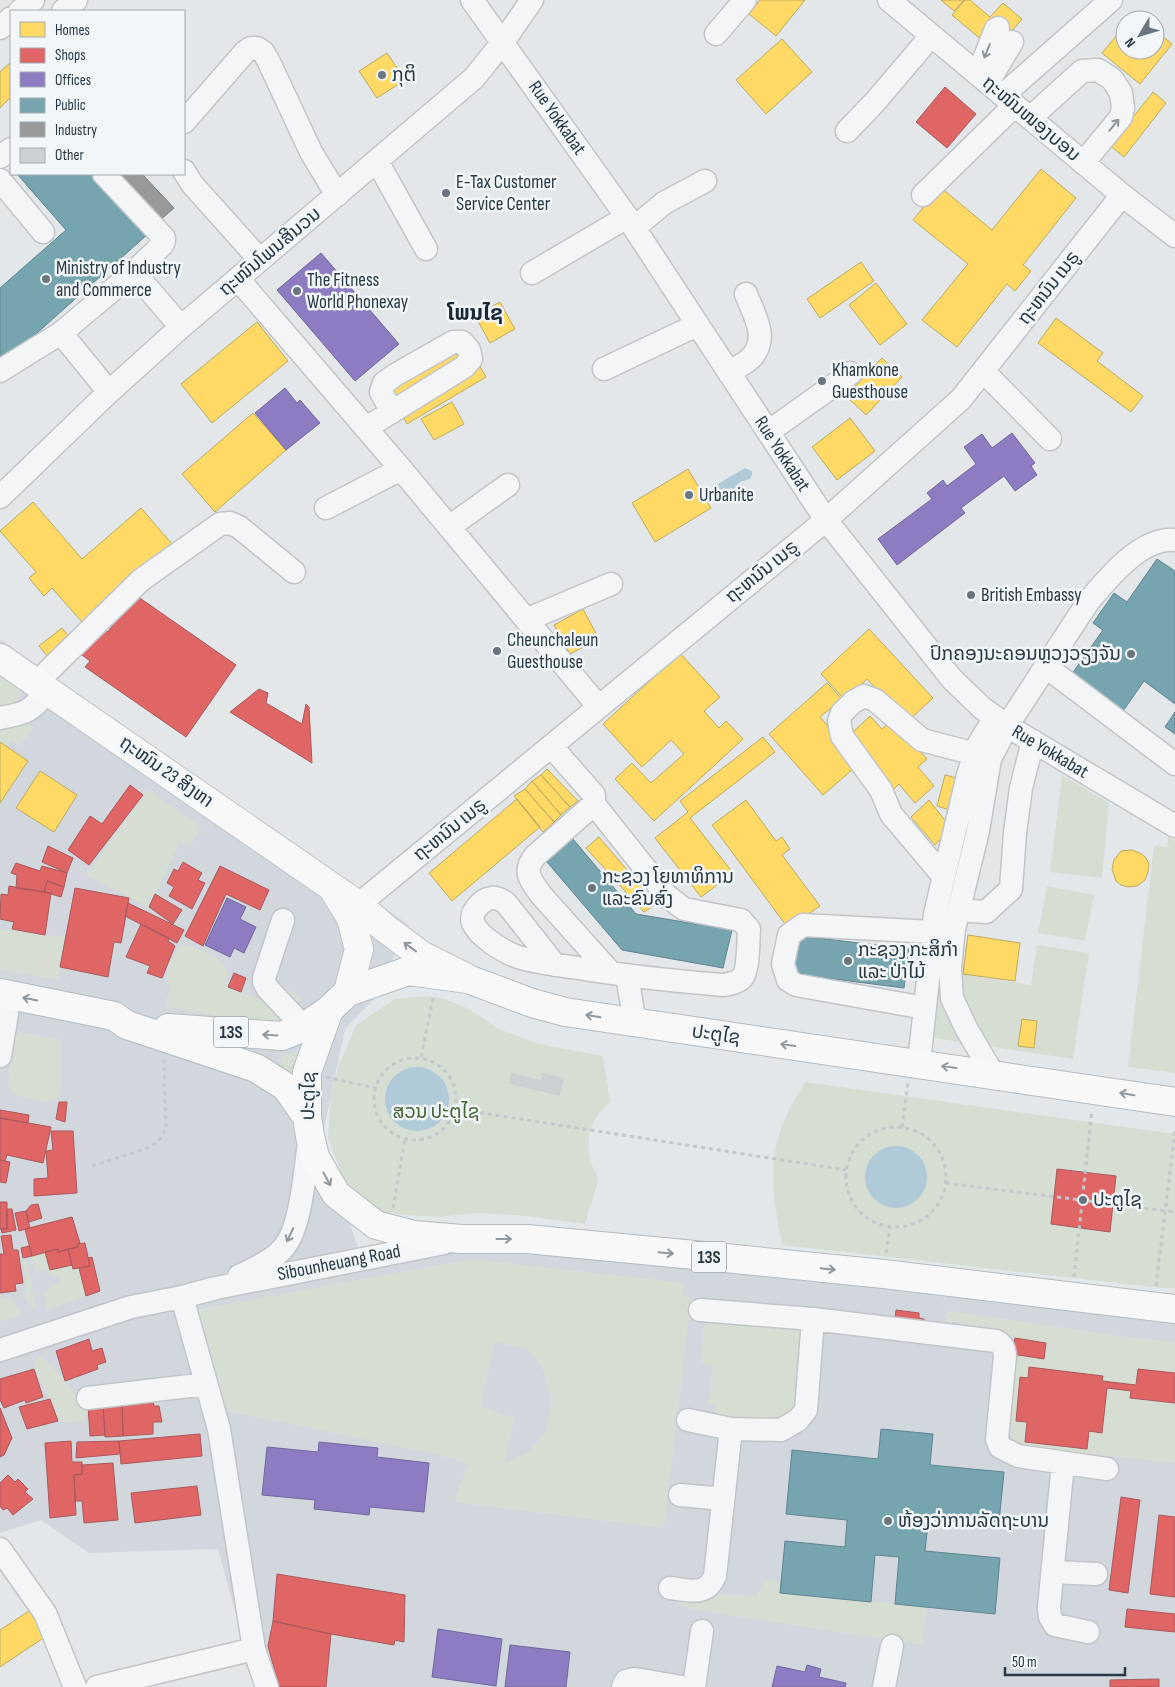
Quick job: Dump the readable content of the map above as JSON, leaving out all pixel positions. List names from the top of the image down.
{
  "streets": {
    "main road": ["ຖະໜົນ 23 ສິງຫາ", "13S", "ປະຕູໄຊ"],
    "street": [
      "Rue Yokkabat",
      "ຖະໜົນໜອງບອນ",
      "ຖະໜົນໂພນສີນວນ",
      "ຖະຫນົນ ເນຣູ",
      "Sibounheuang Road"
    ]
  },
  "crossings": [
    ["Rue Yokkabat", "ຖະໜົນໂພນສີນວນ"],
    ["Rue Yokkabat", "ຖະຫນົນ ເນຣູ"],
    ["ຖະໜົນໜອງບອນ", "ຖະຫນົນ ເນຣູ"],
    ["ຖະຫນົນ ເນຣູ", "ຖະໜົນ 23 ສິງຫາ"],
    ["ຖະໜົນ 23 ສິງຫາ", "13S"],
    ["ຖະໜົນ 23 ສິງຫາ", "ປະຕູໄຊ"],
    ["13S", "ປະຕູໄຊ"],
    ["13S", "Sibounheuang Road"],
    ["ປະຕູໄຊ", "Sibounheuang Road"]
  ],
  "districts": ["ໂພນໄຊ"],
  "parks": ["ສວນ ປະຕູໄຊ"],
  "places": [
    "ກຸຕິ",
    "E-Tax Customer Service Center",
    "Ministry of Industry and Commerce",
    "The Fitness World Phonexay",
    "Khamkone Guesthouse",
    "Urbanite",
    "British Embassy",
    "Cheunchaleun Guesthouse",
    "ປົກຄອງນະຄອນຫຼວງວຽງຈັນ",
    "ກະຊວງ ໂຍທາທິການ ແລະຂົນສົ່ງ",
    "ກະຊວງ ກະສິກຳ ແລະ ປ່າໄມ້",
    "ປະຕູໄຊ",
    "ຫ້ອງວ່າການລັດຖະບານ"
  ],
  "legend": [
    "Homes",
    "Shops",
    "Offices",
    "Public",
    "Industry",
    "Other"
  ],
  "scale_bar": "50 m",
  "north": "bottom left"
}
